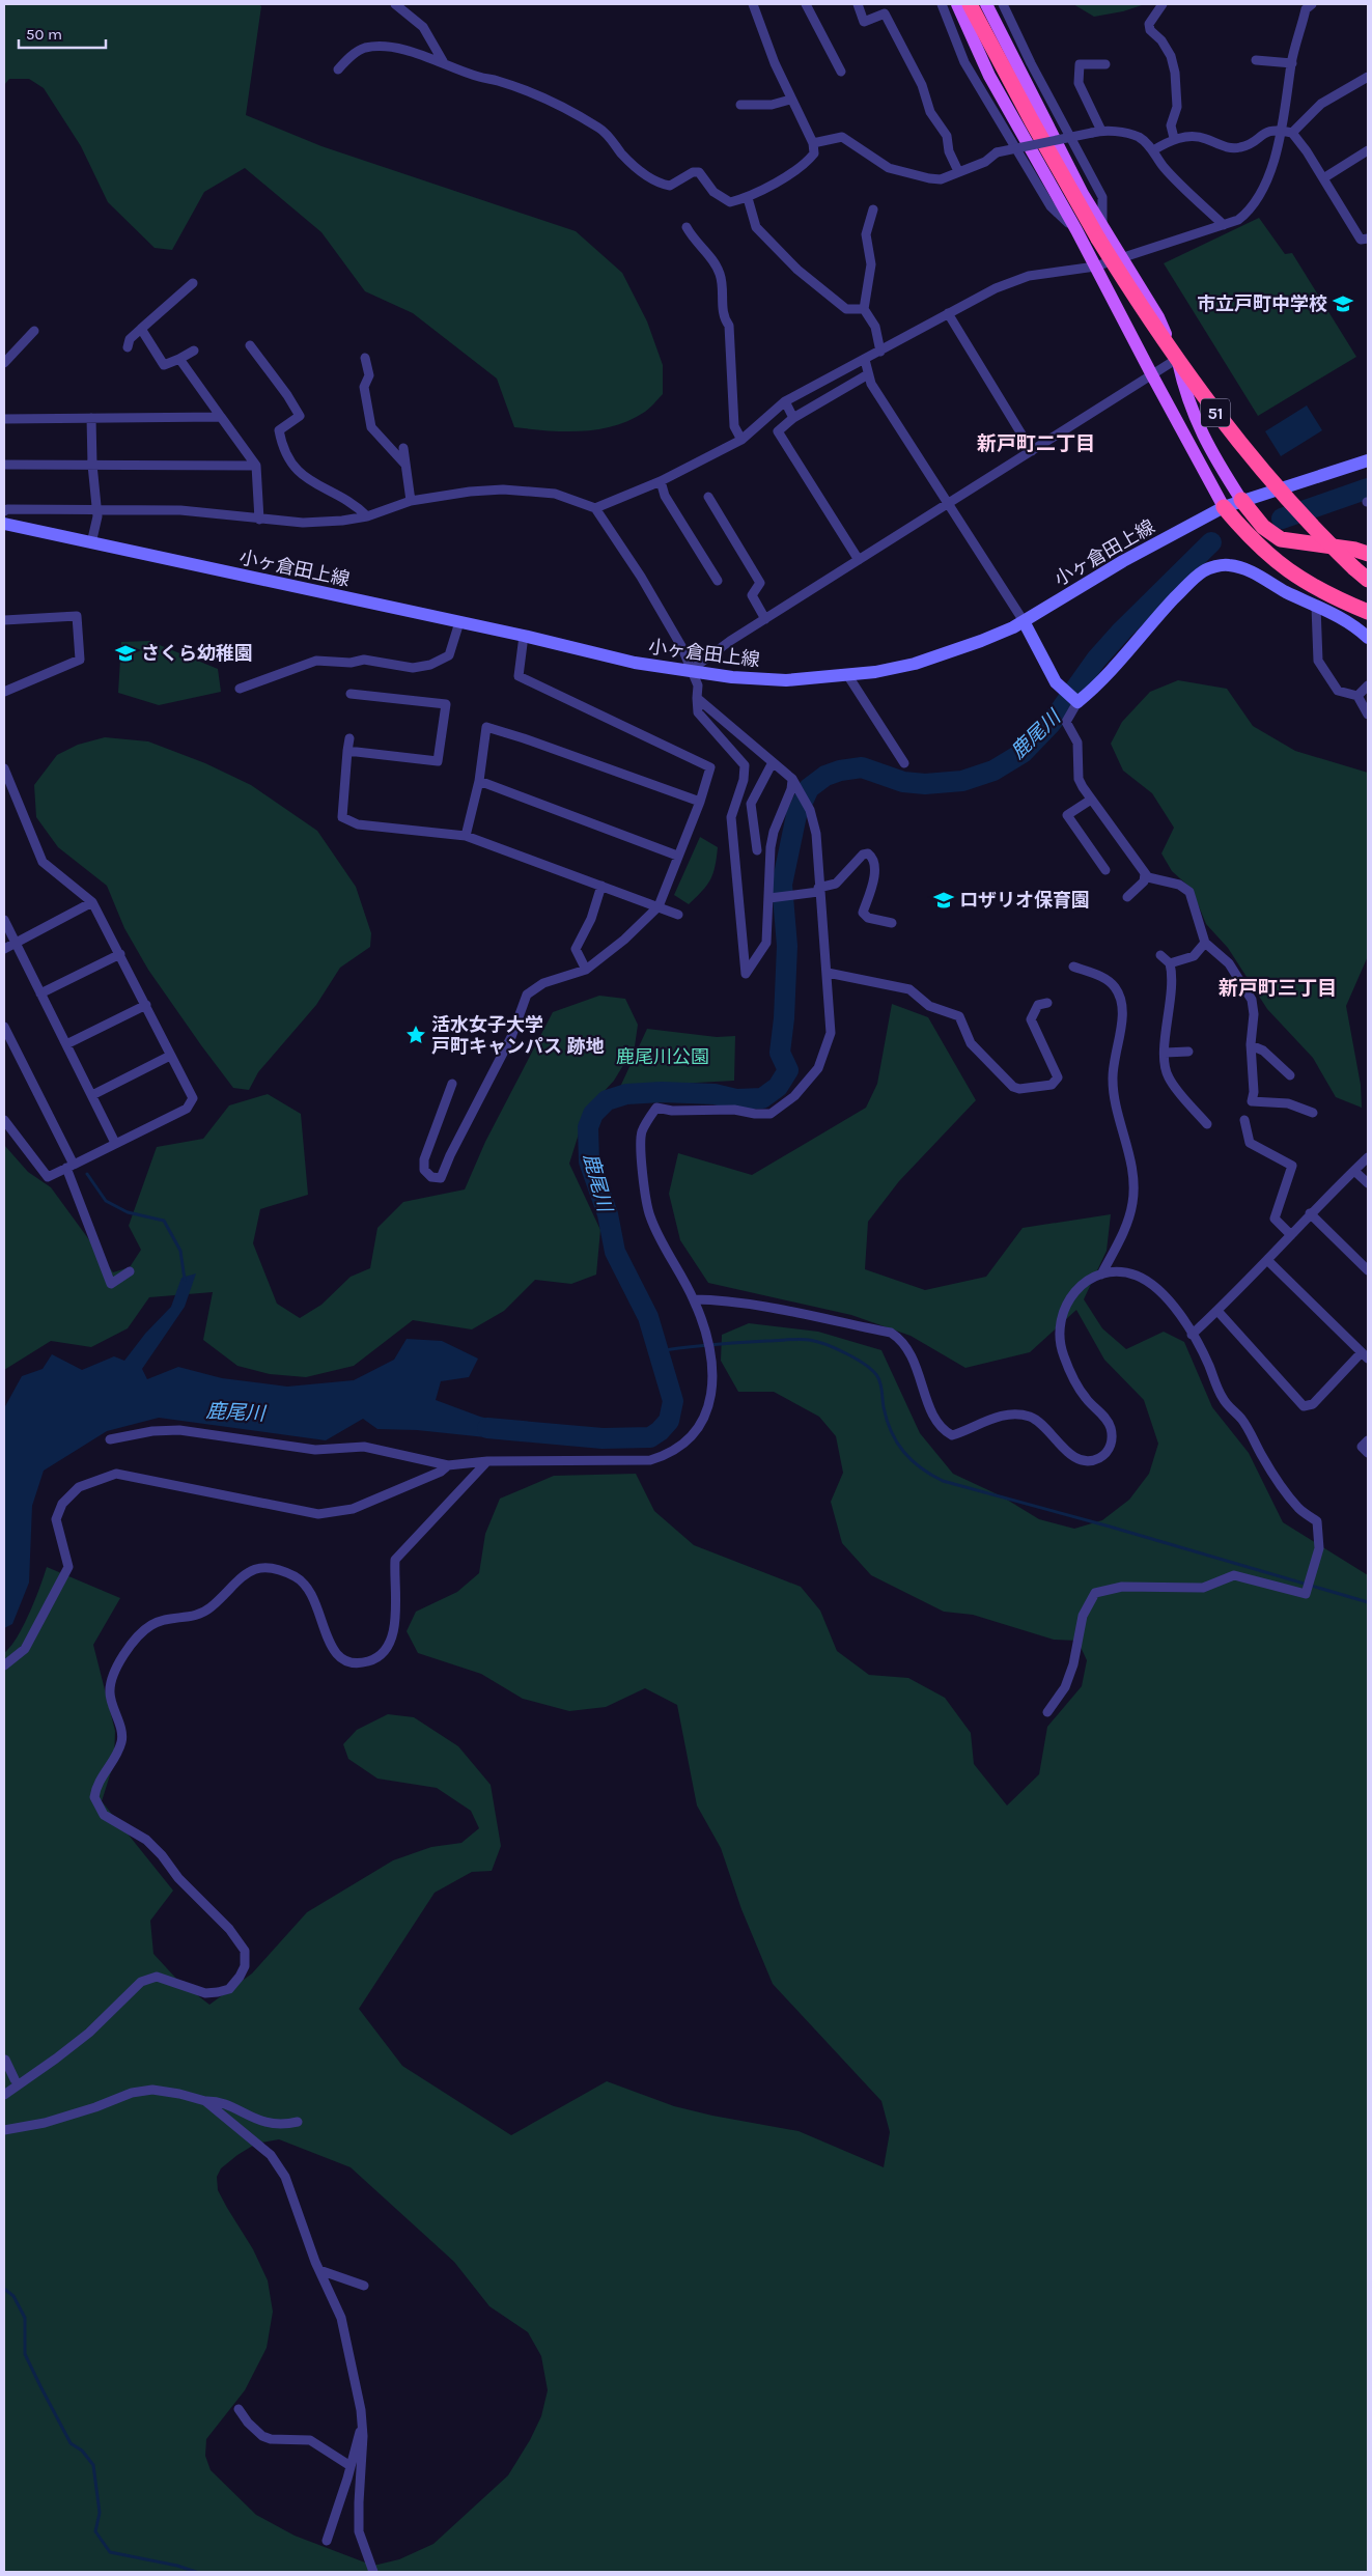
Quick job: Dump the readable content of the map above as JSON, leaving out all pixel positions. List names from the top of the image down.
{
  "streets": {
    "highway": ["51"],
    "main road": ["小ヶ倉田上線"]
  },
  "crossings": [
    ["51", "小ヶ倉田上線"]
  ],
  "districts": ["新戸町二丁目", "新戸町三丁目"],
  "water": ["鹿尾川"],
  "parks": ["鹿尾川公園"],
  "places": {
    "school or university": ["市立戸町中学校", "さくら幼稚園", "ロザリオ保育園"],
    "place": ["活水女子大学 戸町キャンパス 跡地"]
  },
  "scale_bar": "50 m"
}
